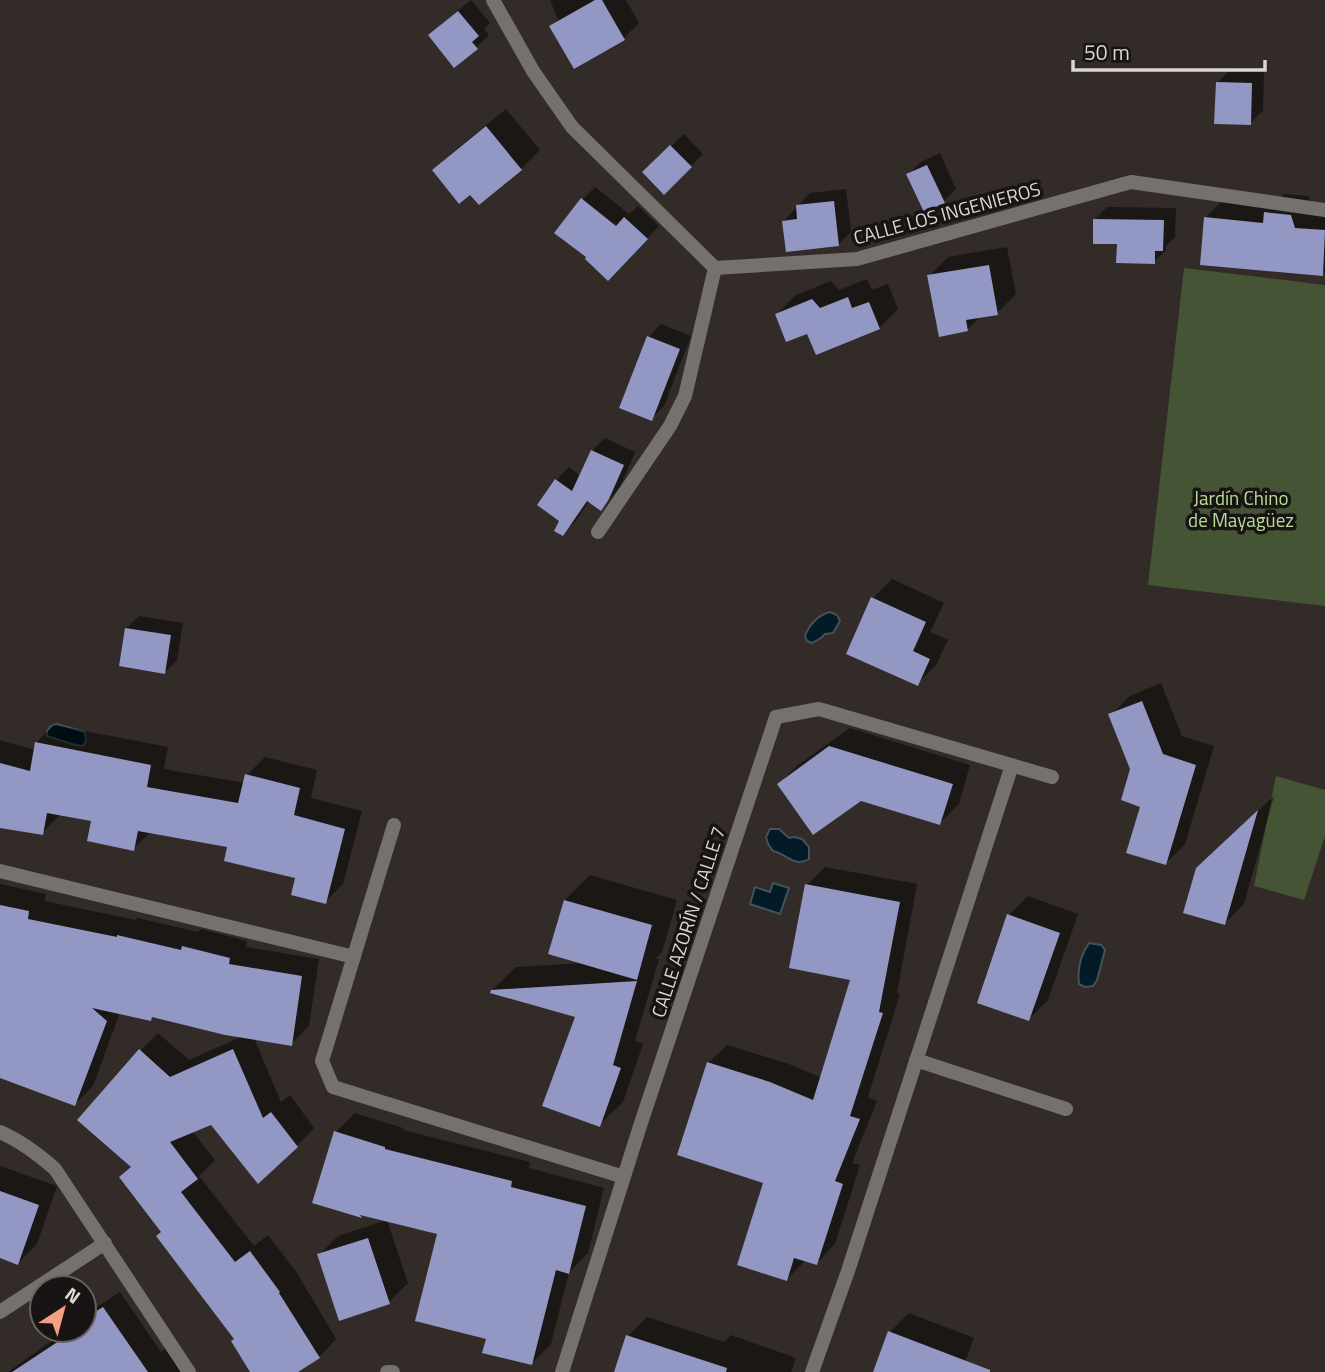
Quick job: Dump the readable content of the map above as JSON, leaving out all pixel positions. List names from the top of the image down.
{
  "streets": {
    "street": ["CALLE LOS INGENIEROS", "CALLE AZORÍN / CALLE 7"]
  },
  "parks": ["Jardín Chino de Mayagüez"],
  "scale_bar": "50 m",
  "north": "top right"
}
